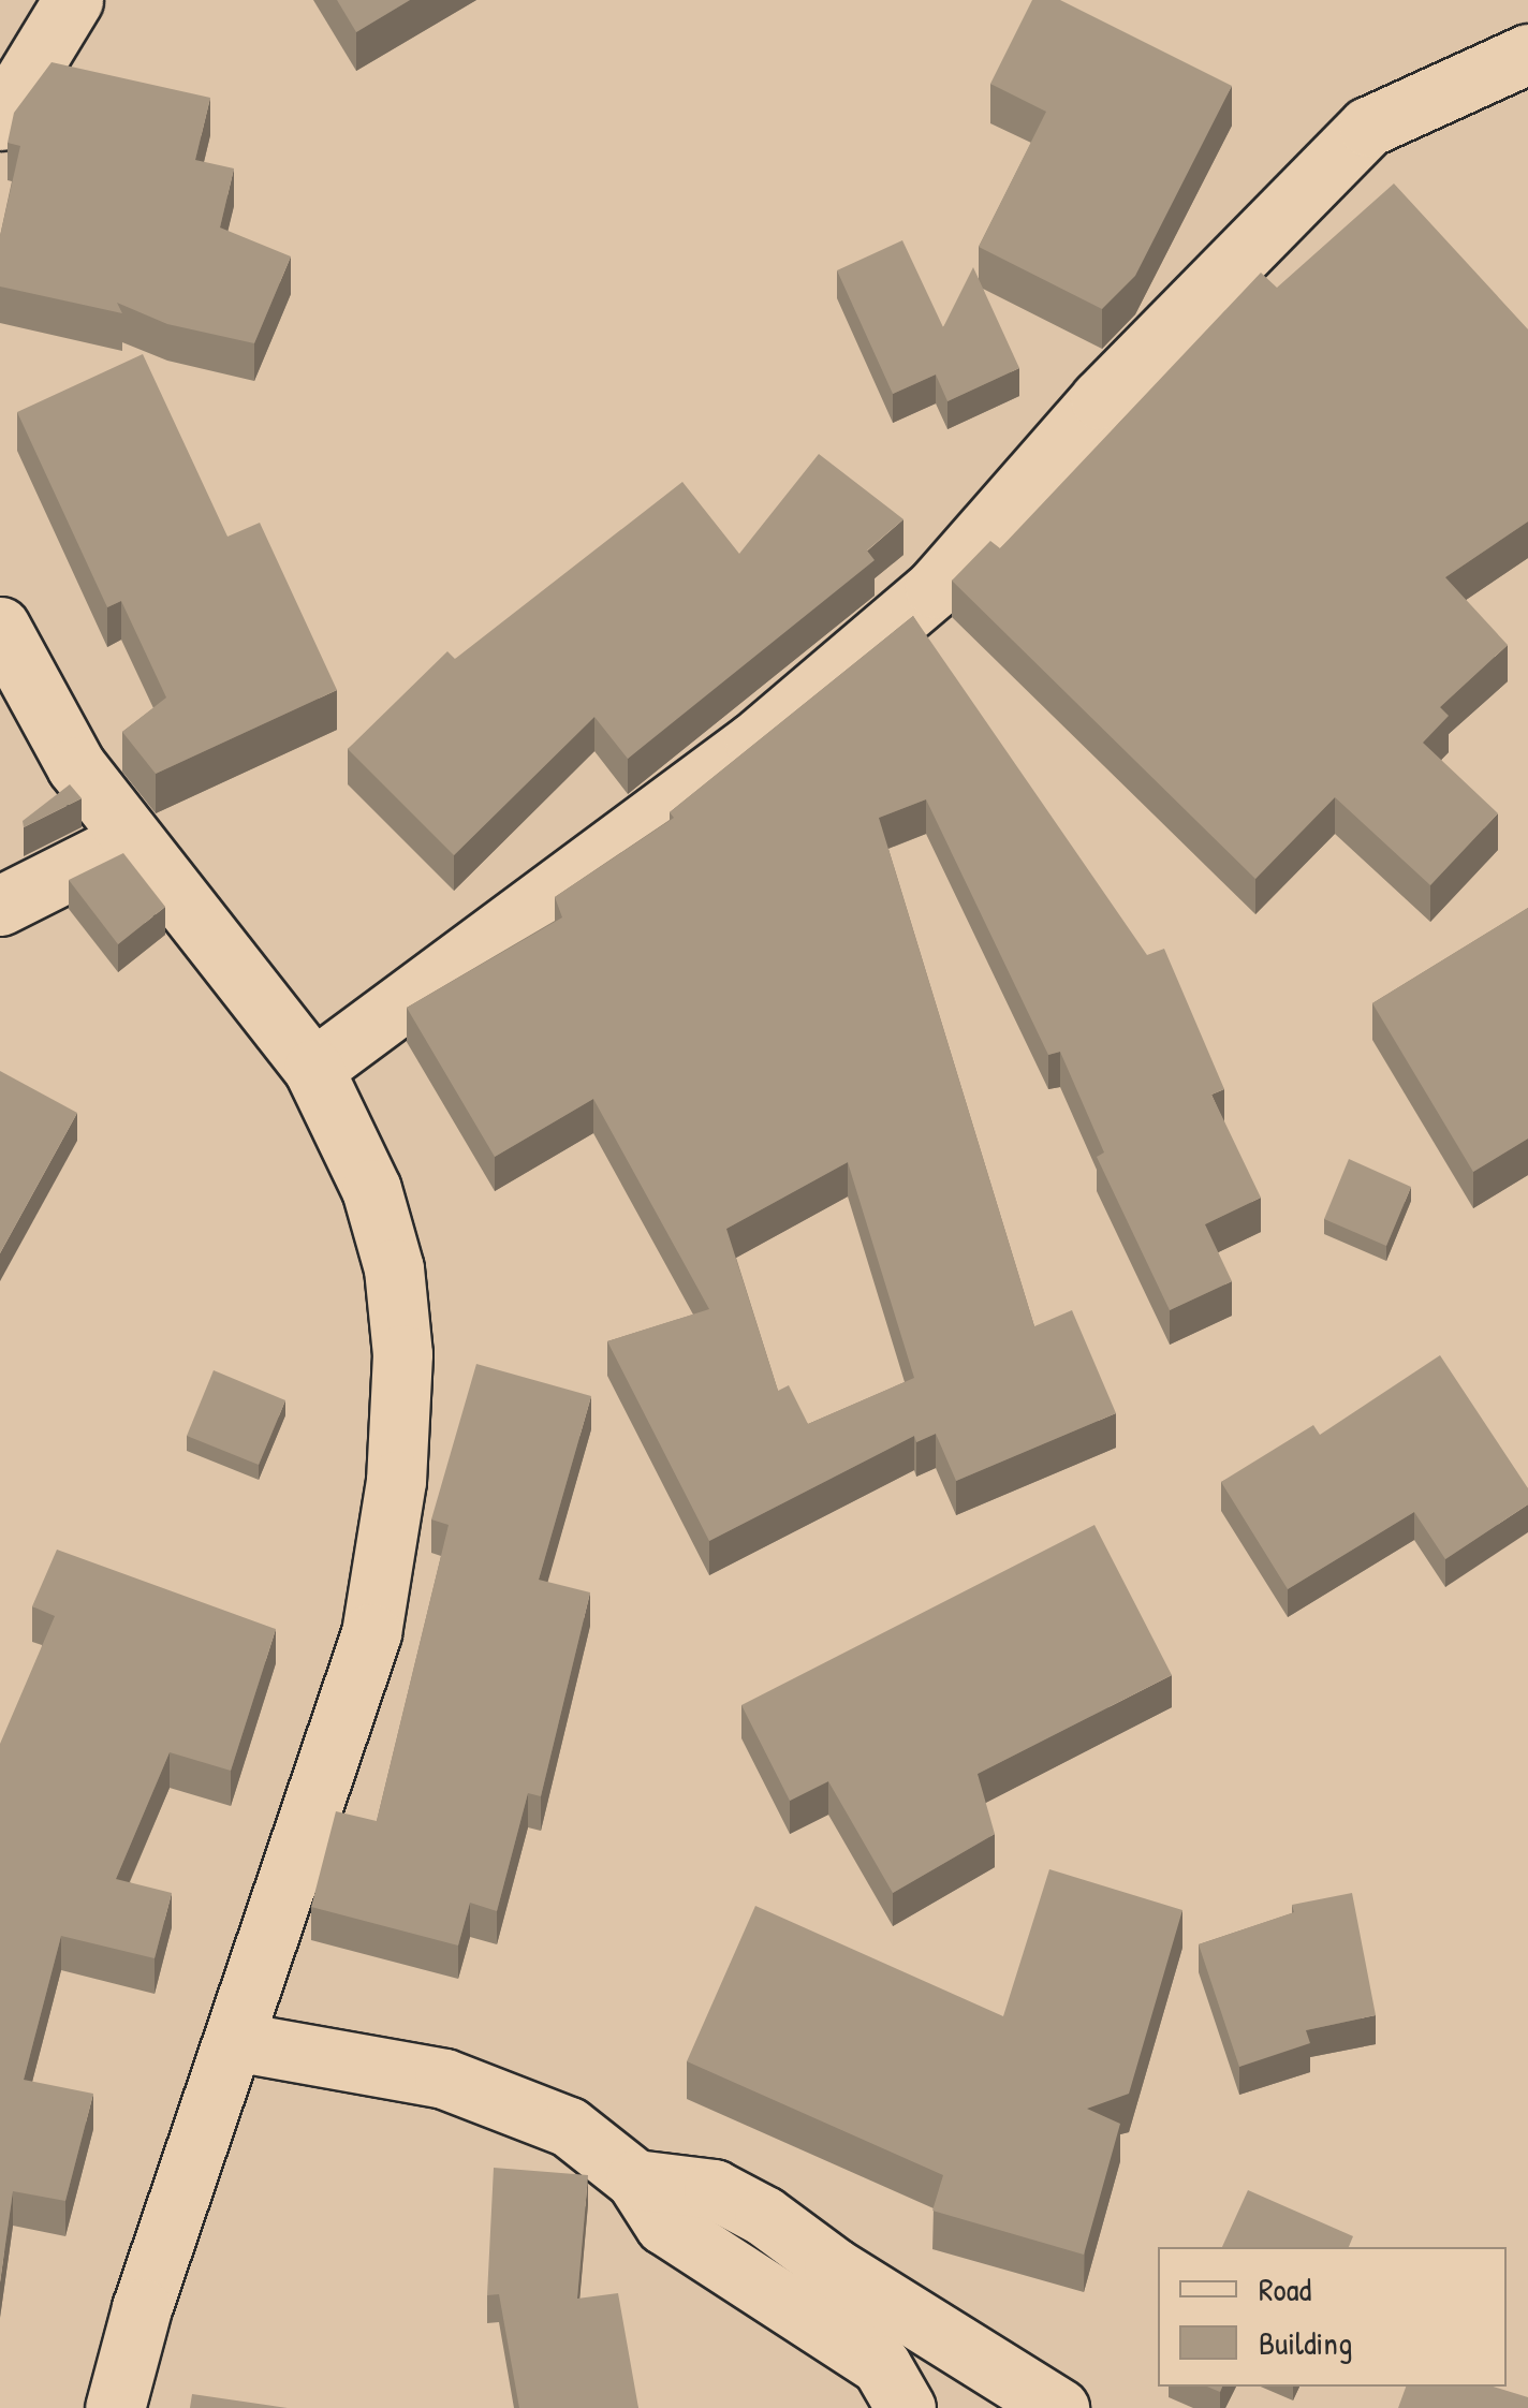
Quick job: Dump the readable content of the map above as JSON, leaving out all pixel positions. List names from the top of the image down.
{
  "legend": ["Road", "Building"]
}
